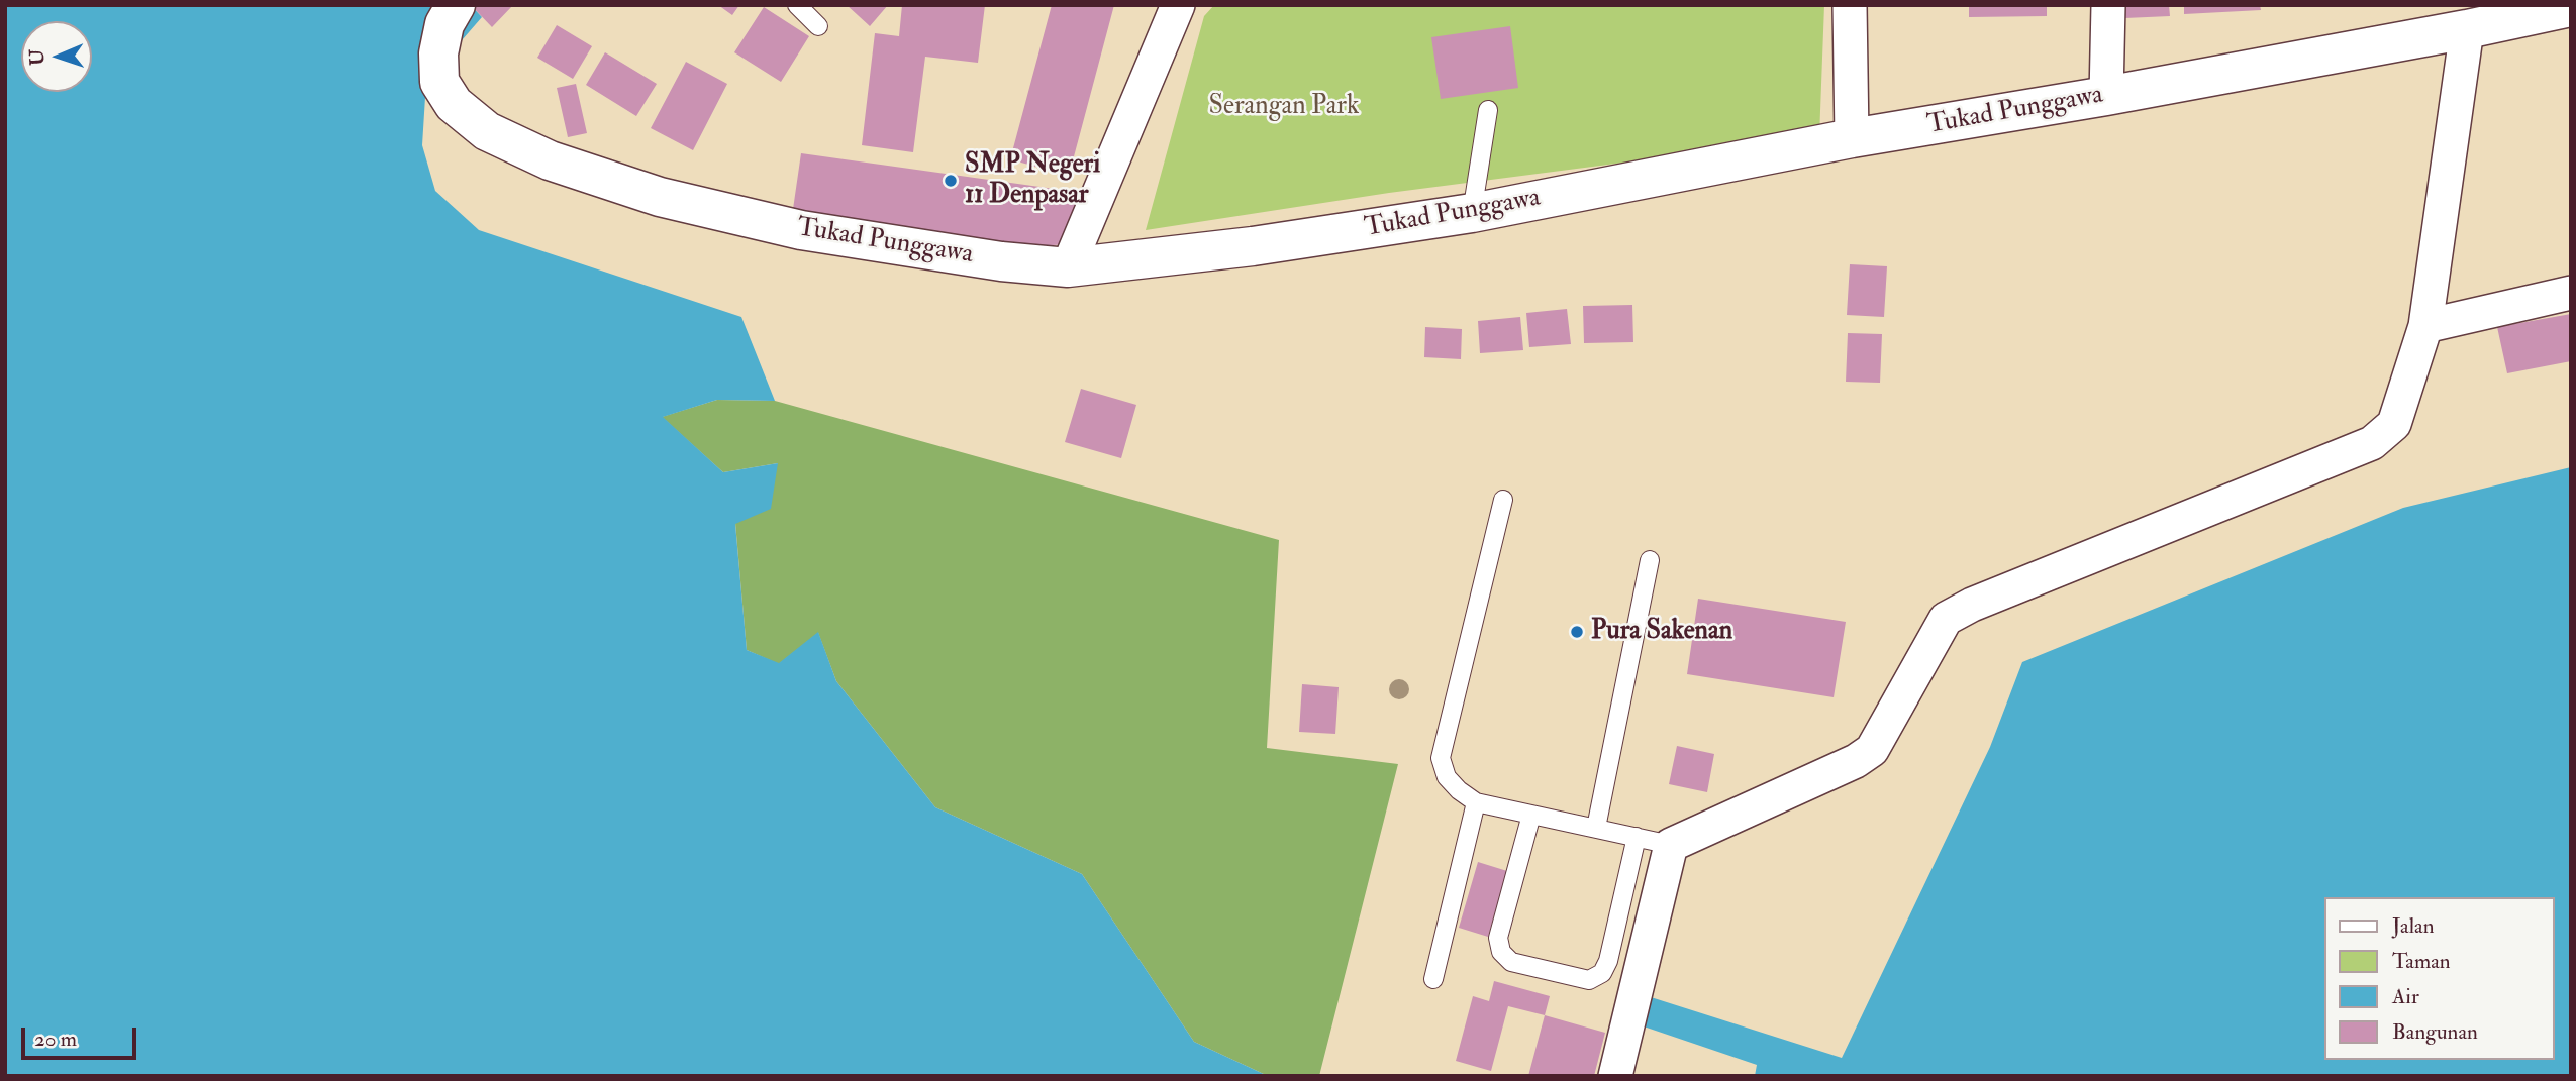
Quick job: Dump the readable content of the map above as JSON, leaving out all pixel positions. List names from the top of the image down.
{
  "streets": {
    "street": ["Tukad Punggawa"]
  },
  "parks": ["Serangan Park"],
  "places": ["SMP Negeri 11 Denpasar", "Pura Sakenan"],
  "legend": [
    "Jalan",
    "Taman",
    "Air",
    "Bangunan"
  ],
  "scale_bar": "20 m",
  "north": "left"
}
